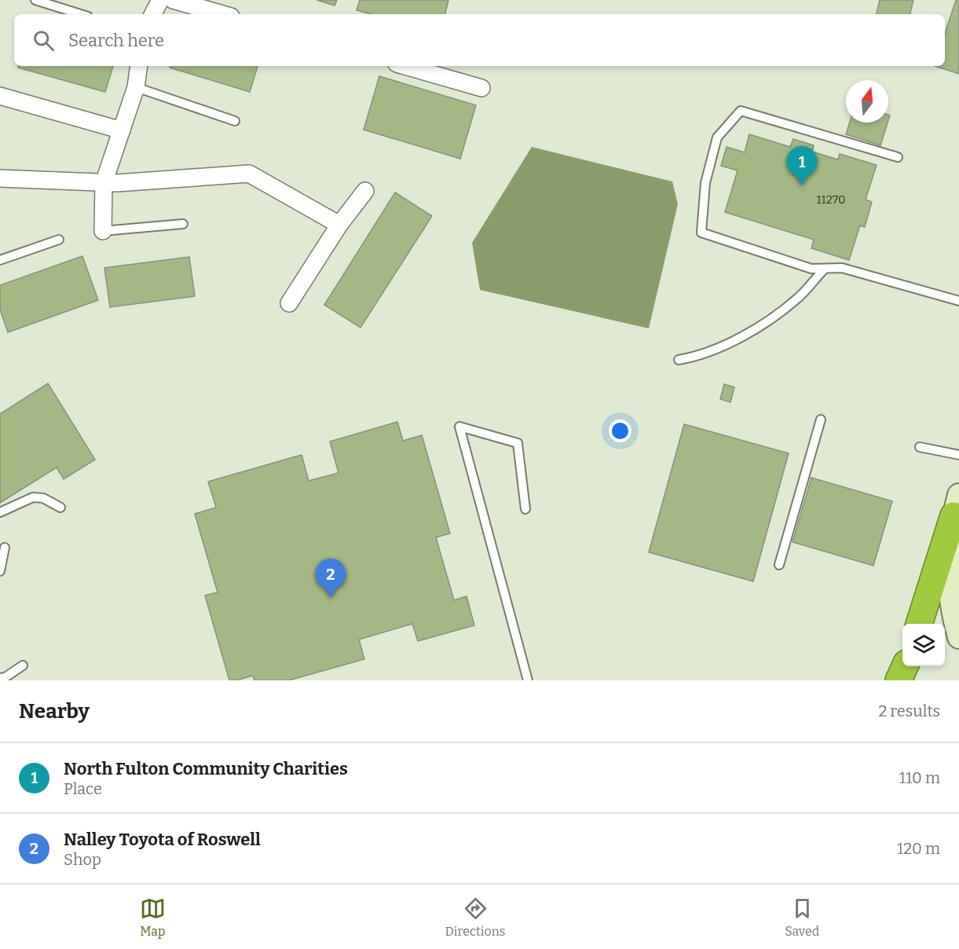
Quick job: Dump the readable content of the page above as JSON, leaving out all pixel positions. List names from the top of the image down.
{
  "house_numbers": ["11270"],
  "north": "top",
  "page": {
    "search": "Search here",
    "pins": ["1", "2"],
    "heading": ["Nearby", "2 results"],
    "list": [
      {
        "mark": "1",
        "name": "North Fulton Community Charities",
        "note": "Place",
        "value": "110 m"
      },
      {
        "mark": "2",
        "name": "Nalley Toyota of Roswell",
        "note": "Shop",
        "value": "120 m"
      }
    ],
    "nav": ["Map", "Directions", "Saved"]
  }
}
